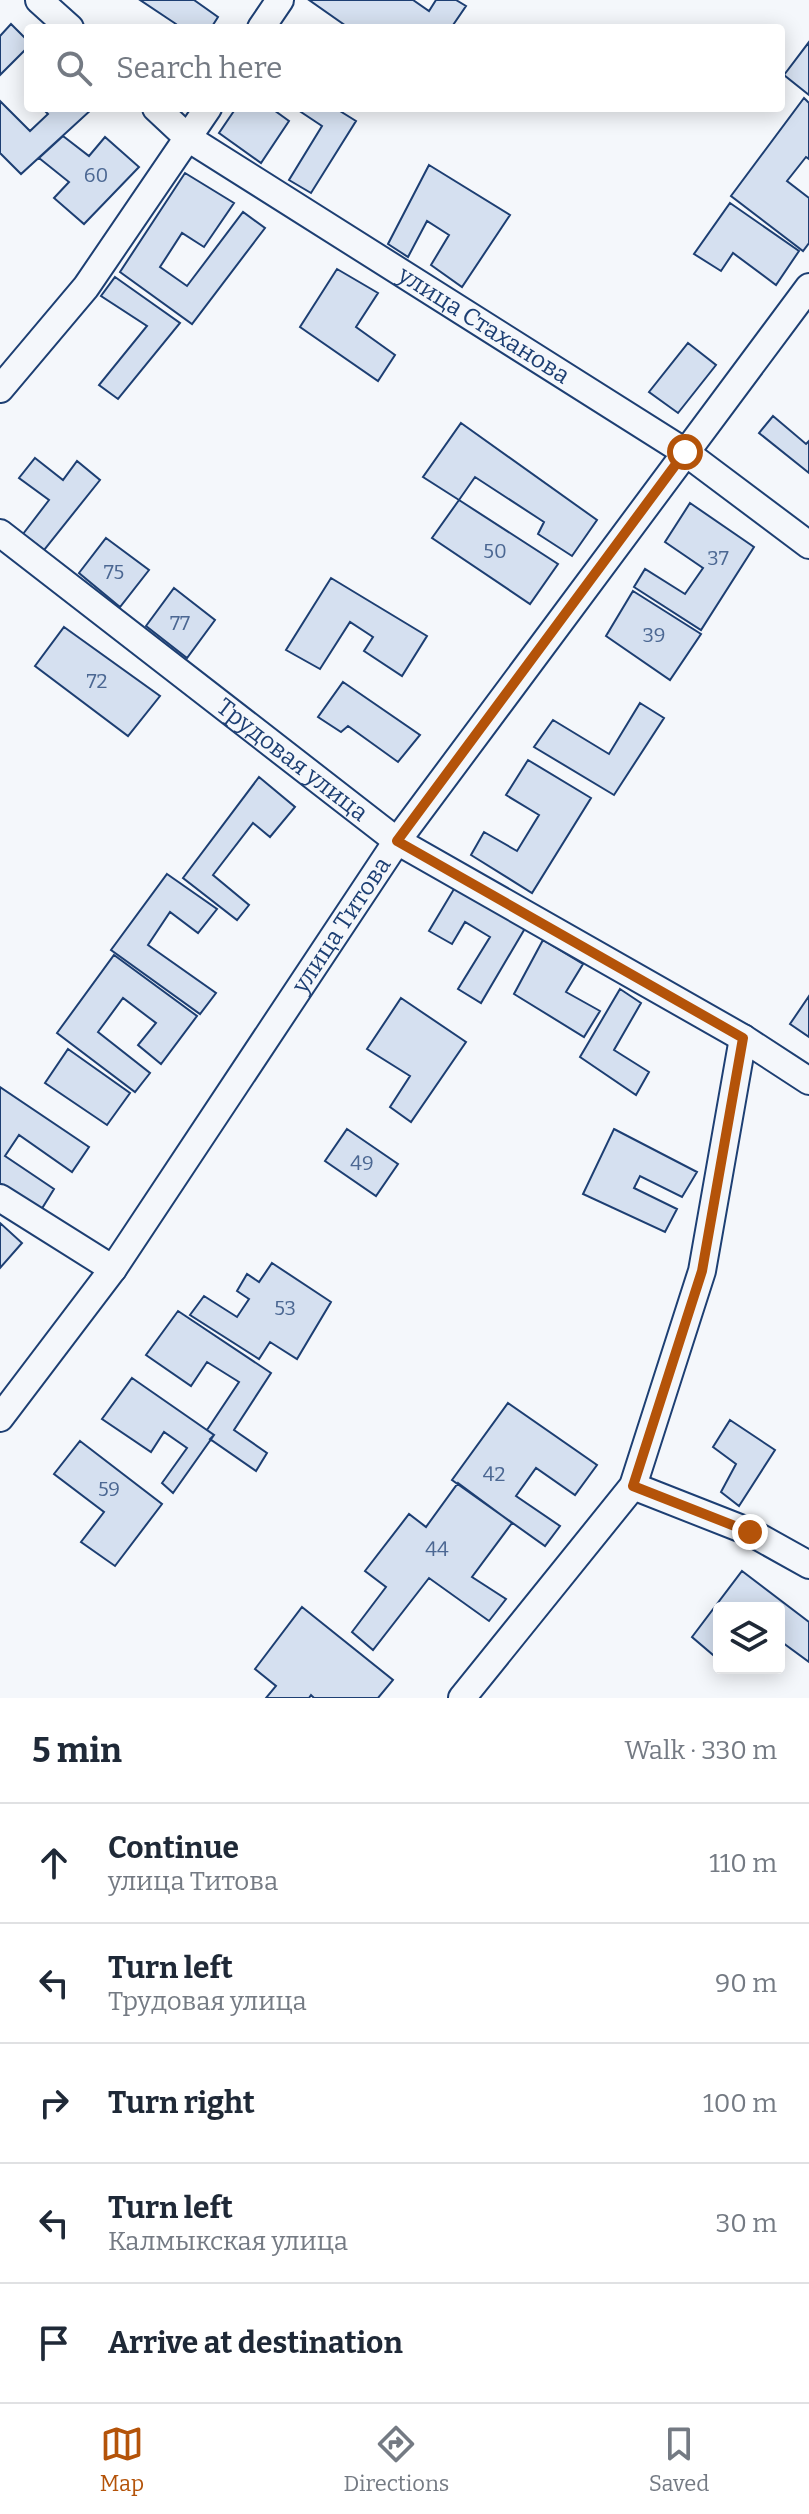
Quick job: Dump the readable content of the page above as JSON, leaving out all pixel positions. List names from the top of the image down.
{
  "streets": {
    "street": ["улица Стаханова", "Трудовая улица", "улица Титова"]
  },
  "crossings": [
    ["улица Стаханова", "улица Титова"],
    ["Трудовая улица", "улица Титова"]
  ],
  "house_numbers": [
    "60",
    "50",
    "37",
    "75",
    "77",
    "39",
    "72",
    "49",
    "53",
    "42",
    "59",
    "44"
  ],
  "page": {
    "search": "Search here",
    "heading": ["5 min", "Walk · 330 m"],
    "list": [
      ["Continue", "улица Титова", "110 m"],
      ["Turn left", "Трудовая улица", "90 m"],
      ["Turn right", "100 m"],
      ["Turn left", "Калмыкская улица", "30 m"],
      "Arrive at destination"
    ],
    "nav": ["Map", "Directions", "Saved"]
  }
}
